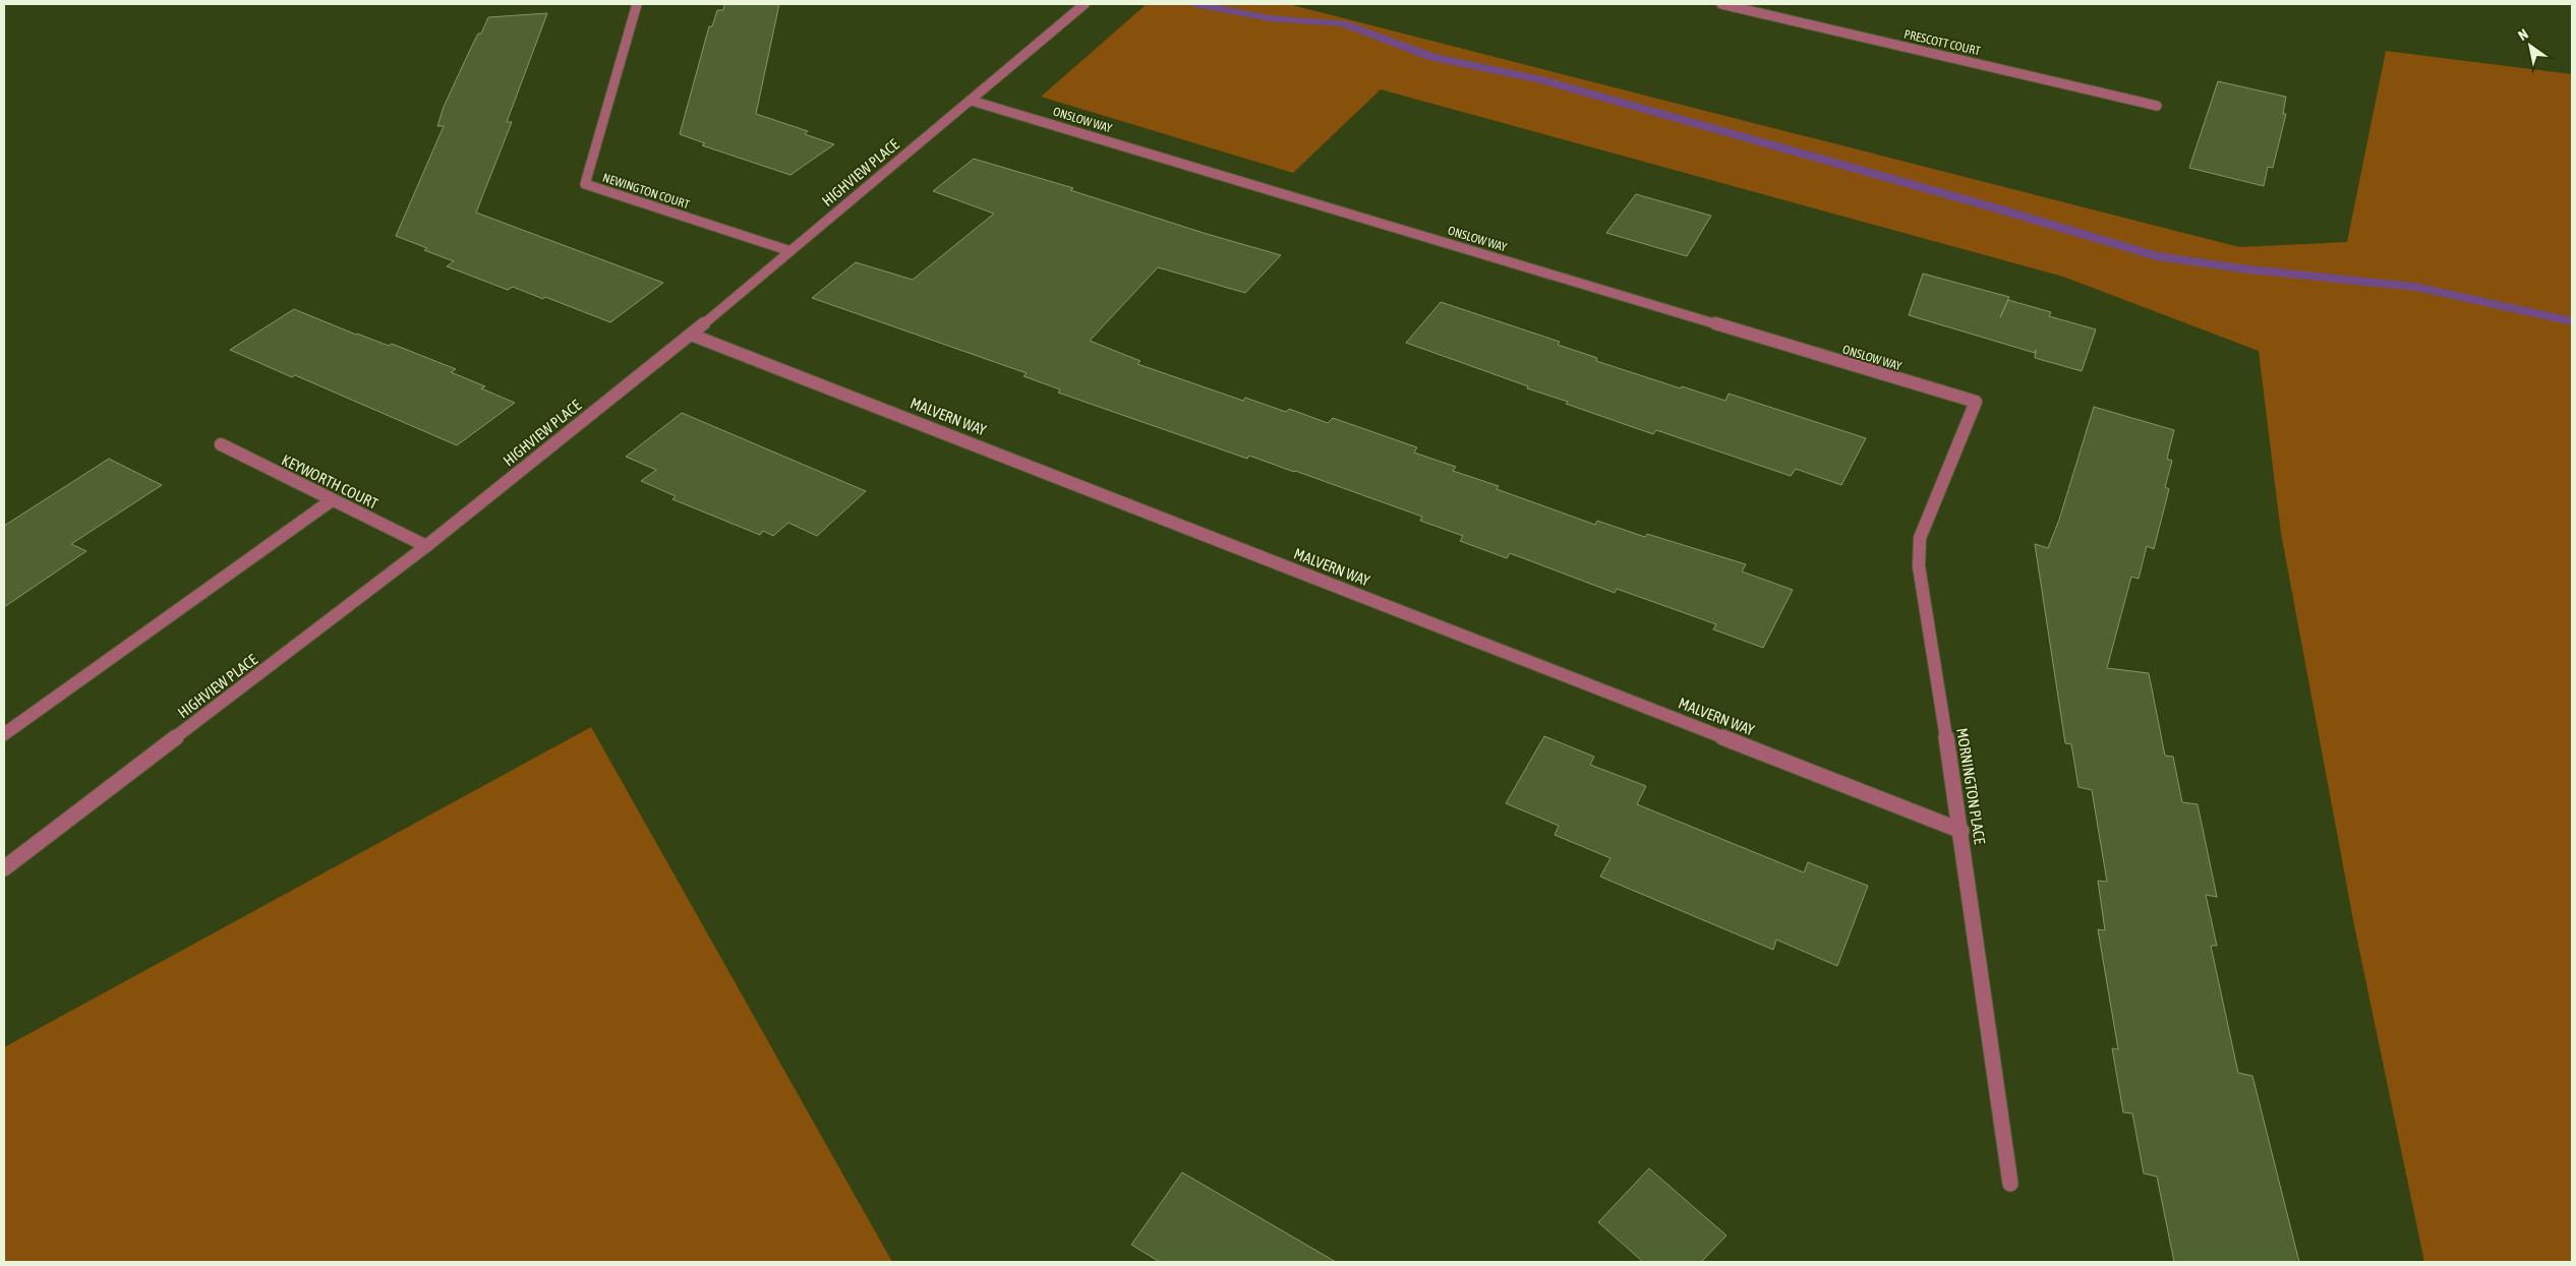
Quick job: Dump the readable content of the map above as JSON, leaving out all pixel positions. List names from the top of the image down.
{
  "streets": {
    "street": [
      "PRESCOTT COURT",
      "ONSLOW WAY",
      "HIGHVIEW PLACE",
      "NEWINGTON COURT",
      "MALVERN WAY",
      "KEYWORTH COURT",
      "MORNINGTON PLACE"
    ]
  },
  "crossings": [
    ["ONSLOW WAY", "HIGHVIEW PLACE"],
    ["ONSLOW WAY", "MORNINGTON PLACE"],
    ["HIGHVIEW PLACE", "NEWINGTON COURT"],
    ["HIGHVIEW PLACE", "MALVERN WAY"],
    ["HIGHVIEW PLACE", "KEYWORTH COURT"],
    ["MALVERN WAY", "MORNINGTON PLACE"]
  ],
  "north": "top left"
}
